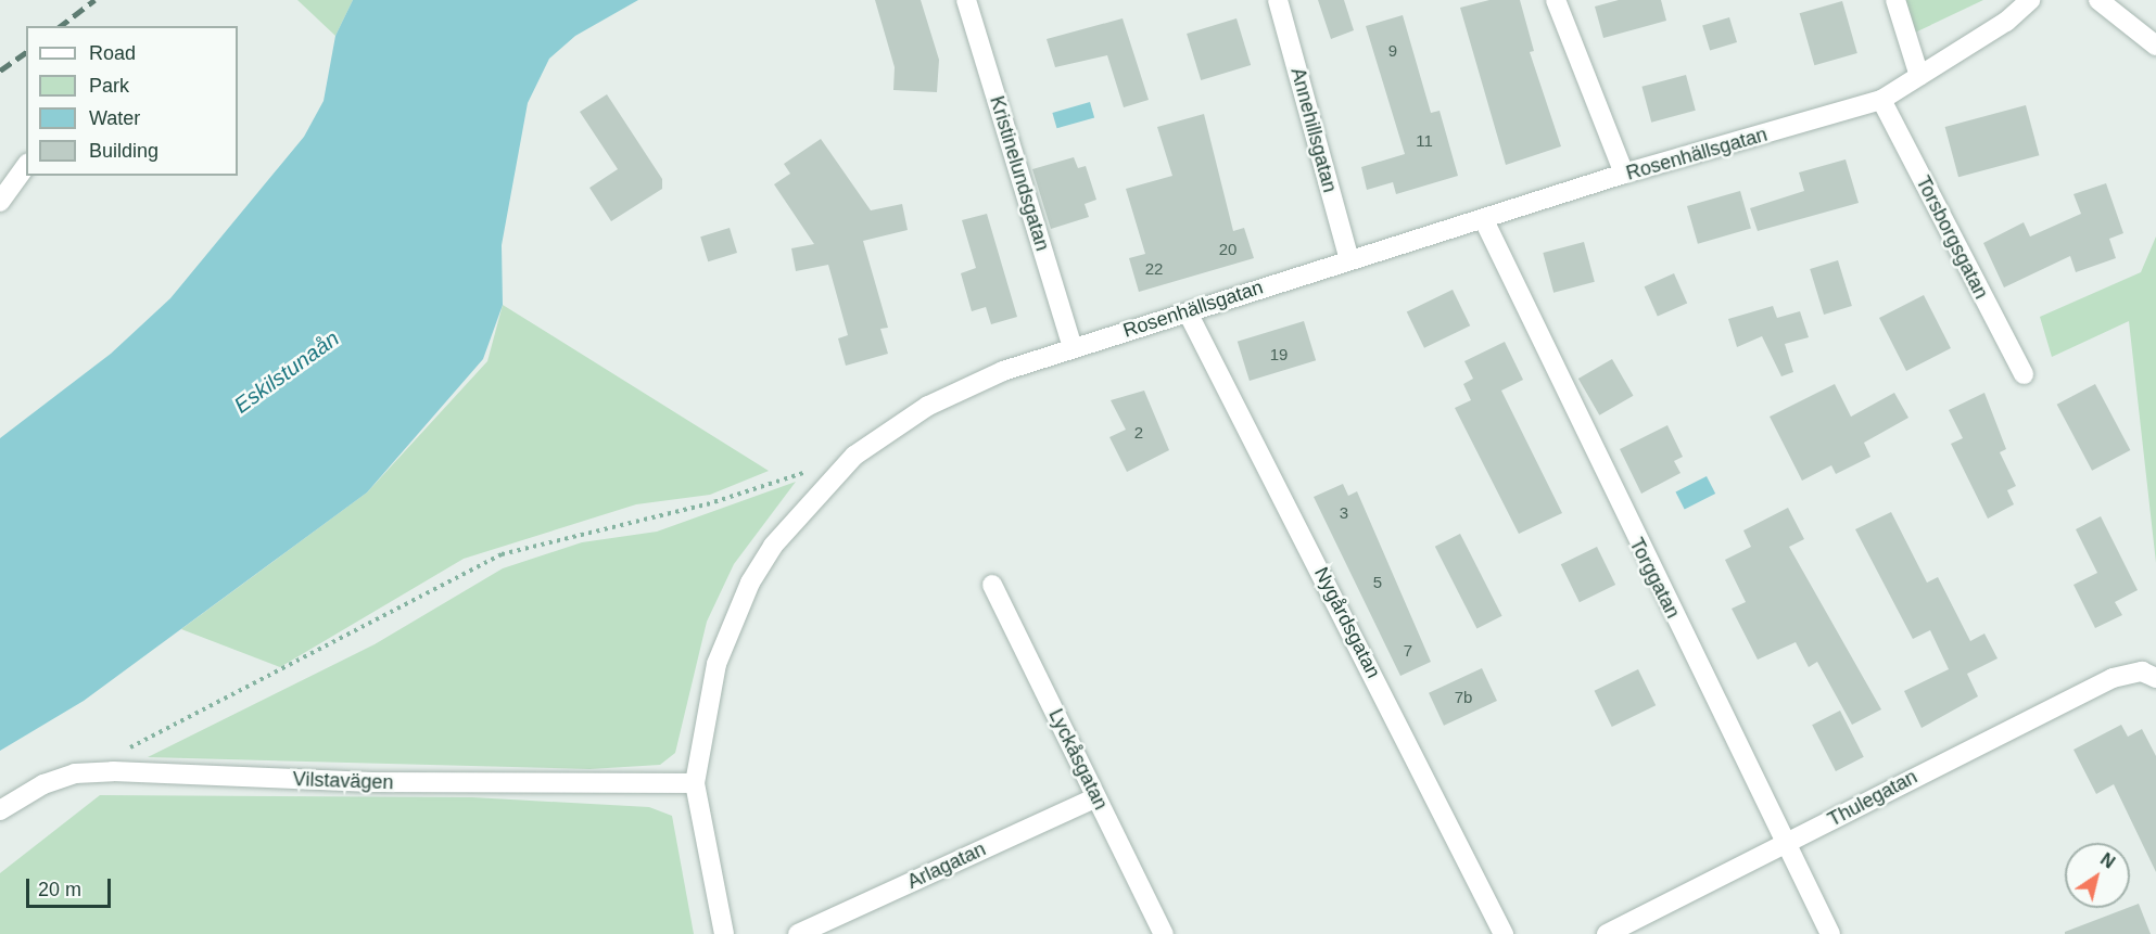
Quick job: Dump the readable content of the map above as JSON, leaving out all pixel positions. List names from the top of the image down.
{
  "streets": {
    "street": [
      "Annehillsgatan",
      "Rosenhällsgatan",
      "Kristinelundsgatan",
      "Torsborgsgatan",
      "Torggatan",
      "Nygårdsgatan",
      "Lyckåsgatan",
      "Vilstavägen",
      "Thulegatan",
      "Arlagatan"
    ]
  },
  "crossings": [
    ["Annehillsgatan", "Rosenhällsgatan"],
    ["Rosenhällsgatan", "Kristinelundsgatan"],
    ["Rosenhällsgatan", "Torsborgsgatan"],
    ["Rosenhällsgatan", "Torggatan"],
    ["Rosenhällsgatan", "Nygårdsgatan"],
    ["Rosenhällsgatan", "Vilstavägen"],
    ["Torggatan", "Thulegatan"],
    ["Lyckåsgatan", "Arlagatan"]
  ],
  "water": ["Eskilstunaån"],
  "house_numbers": [
    "9",
    "11",
    "20",
    "22",
    "19",
    "2",
    "3",
    "5",
    "7",
    "7b"
  ],
  "legend": [
    "Road",
    "Park",
    "Water",
    "Building"
  ],
  "scale_bar": "20 m",
  "north": "top right"
}
